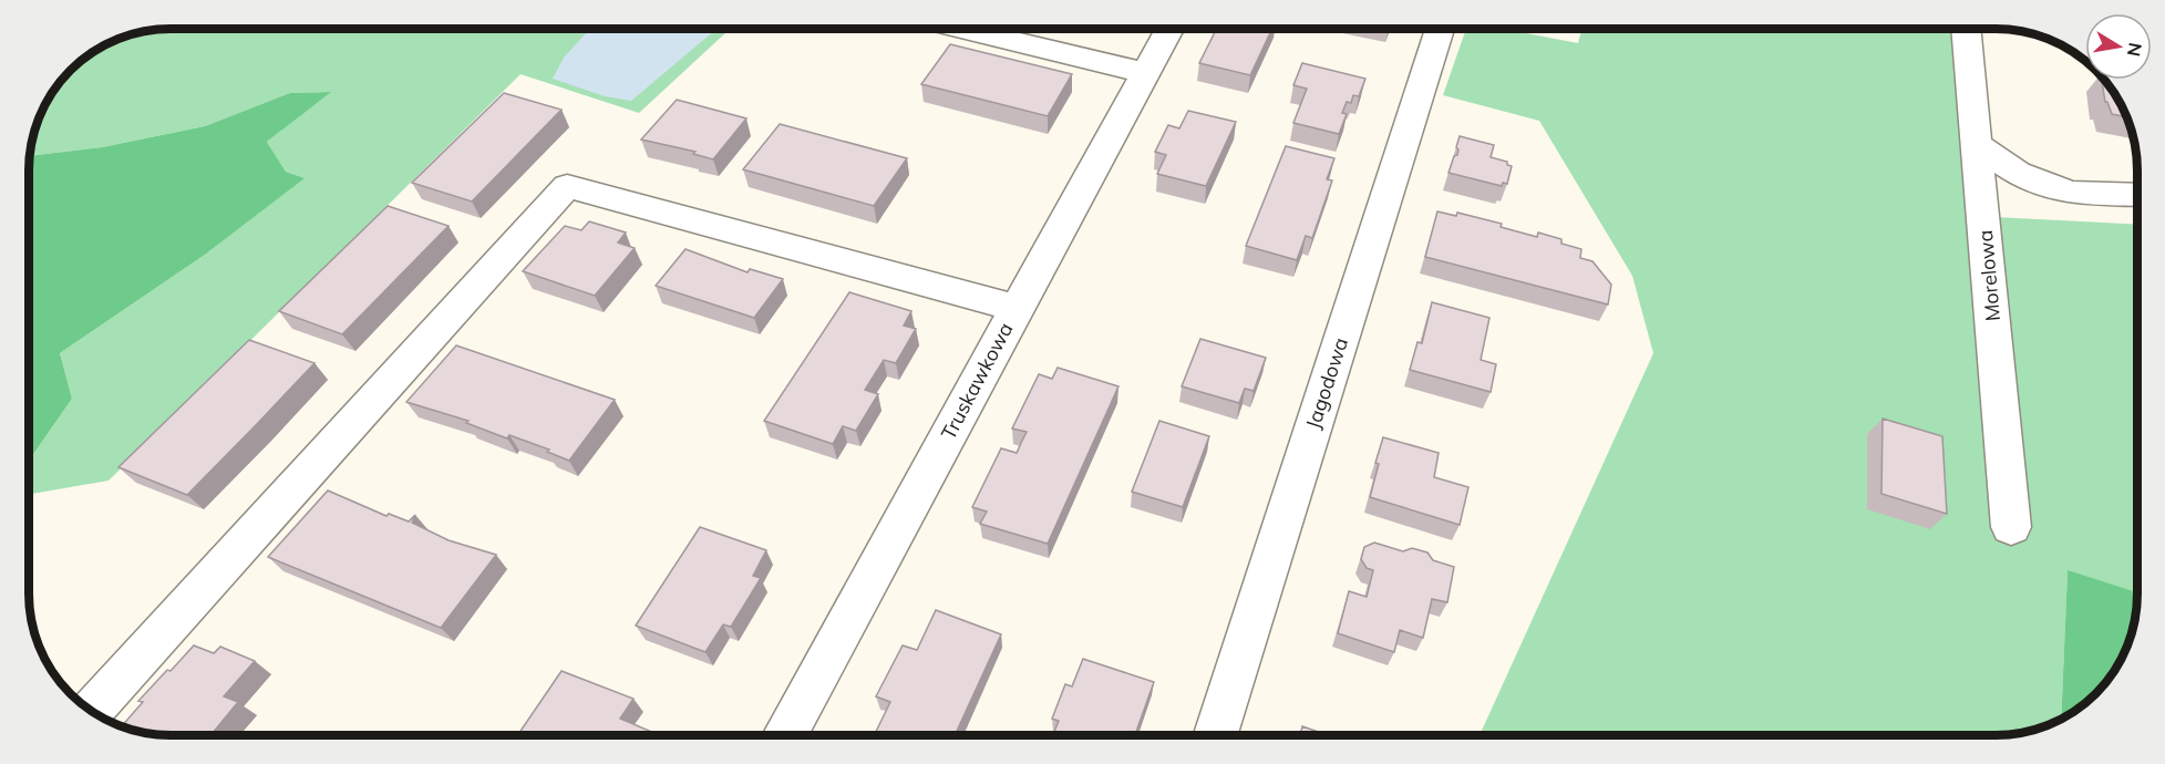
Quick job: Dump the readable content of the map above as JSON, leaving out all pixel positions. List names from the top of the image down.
{
  "streets": {
    "street": ["Morelowa", "Truskawkowa", "Jagodowa"]
  },
  "north": "right"
}
